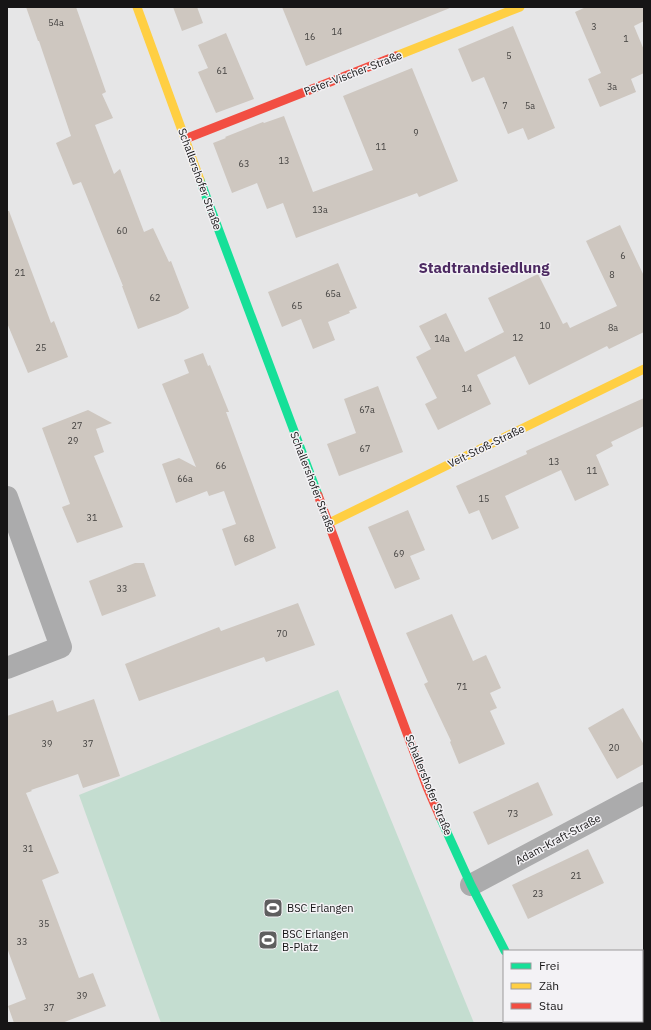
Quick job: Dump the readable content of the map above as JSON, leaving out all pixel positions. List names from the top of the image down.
{
  "streets": {
    "street": [
      "Peter-Vischer-Straße",
      "Schallershofer Straße",
      "Veit-Stoß-Straße",
      "Adam-Kraft-Straße"
    ]
  },
  "crossings": [
    ["Peter-Vischer-Straße", "Schallershofer Straße"],
    ["Schallershofer Straße", "Veit-Stoß-Straße"],
    ["Schallershofer Straße", "Adam-Kraft-Straße"]
  ],
  "districts": ["Stadtrandsiedlung"],
  "places": {
    "sports": ["BSC Erlangen", "BSC Erlangen B-Platz"]
  },
  "house_numbers": [
    "54a",
    "3",
    "14",
    "16",
    "1",
    "5",
    "61",
    "3a",
    "7",
    "5a",
    "9",
    "11",
    "13",
    "63",
    "13a",
    "60",
    "6",
    "21",
    "8",
    "65a",
    "62",
    "65",
    "10",
    "8a",
    "12",
    "14a",
    "25",
    "14",
    "67a",
    "27",
    "29",
    "67",
    "13",
    "66",
    "11",
    "66a",
    "15",
    "31",
    "68",
    "69",
    "33",
    "70",
    "71",
    "39",
    "37",
    "20",
    "73",
    "31",
    "21",
    "23",
    "35",
    "33",
    "39",
    "37"
  ],
  "legend": ["Frei", "Zäh", "Stau"]
}
